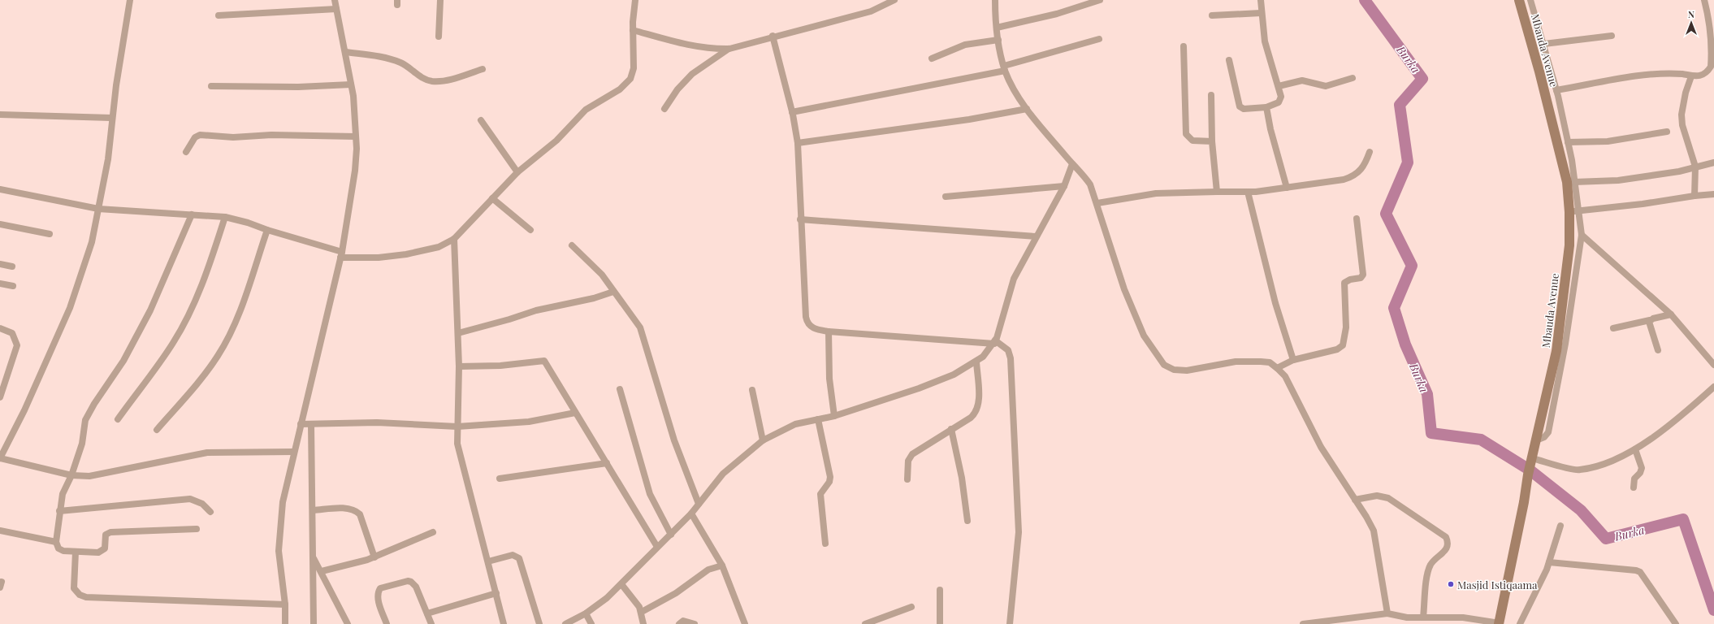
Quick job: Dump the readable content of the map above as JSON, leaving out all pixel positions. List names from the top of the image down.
{
  "streets": {
    "street": ["Mbauda Avenue"]
  },
  "water": ["Burka"],
  "places": ["Masjid Istiqaama"],
  "north": "top"
}
